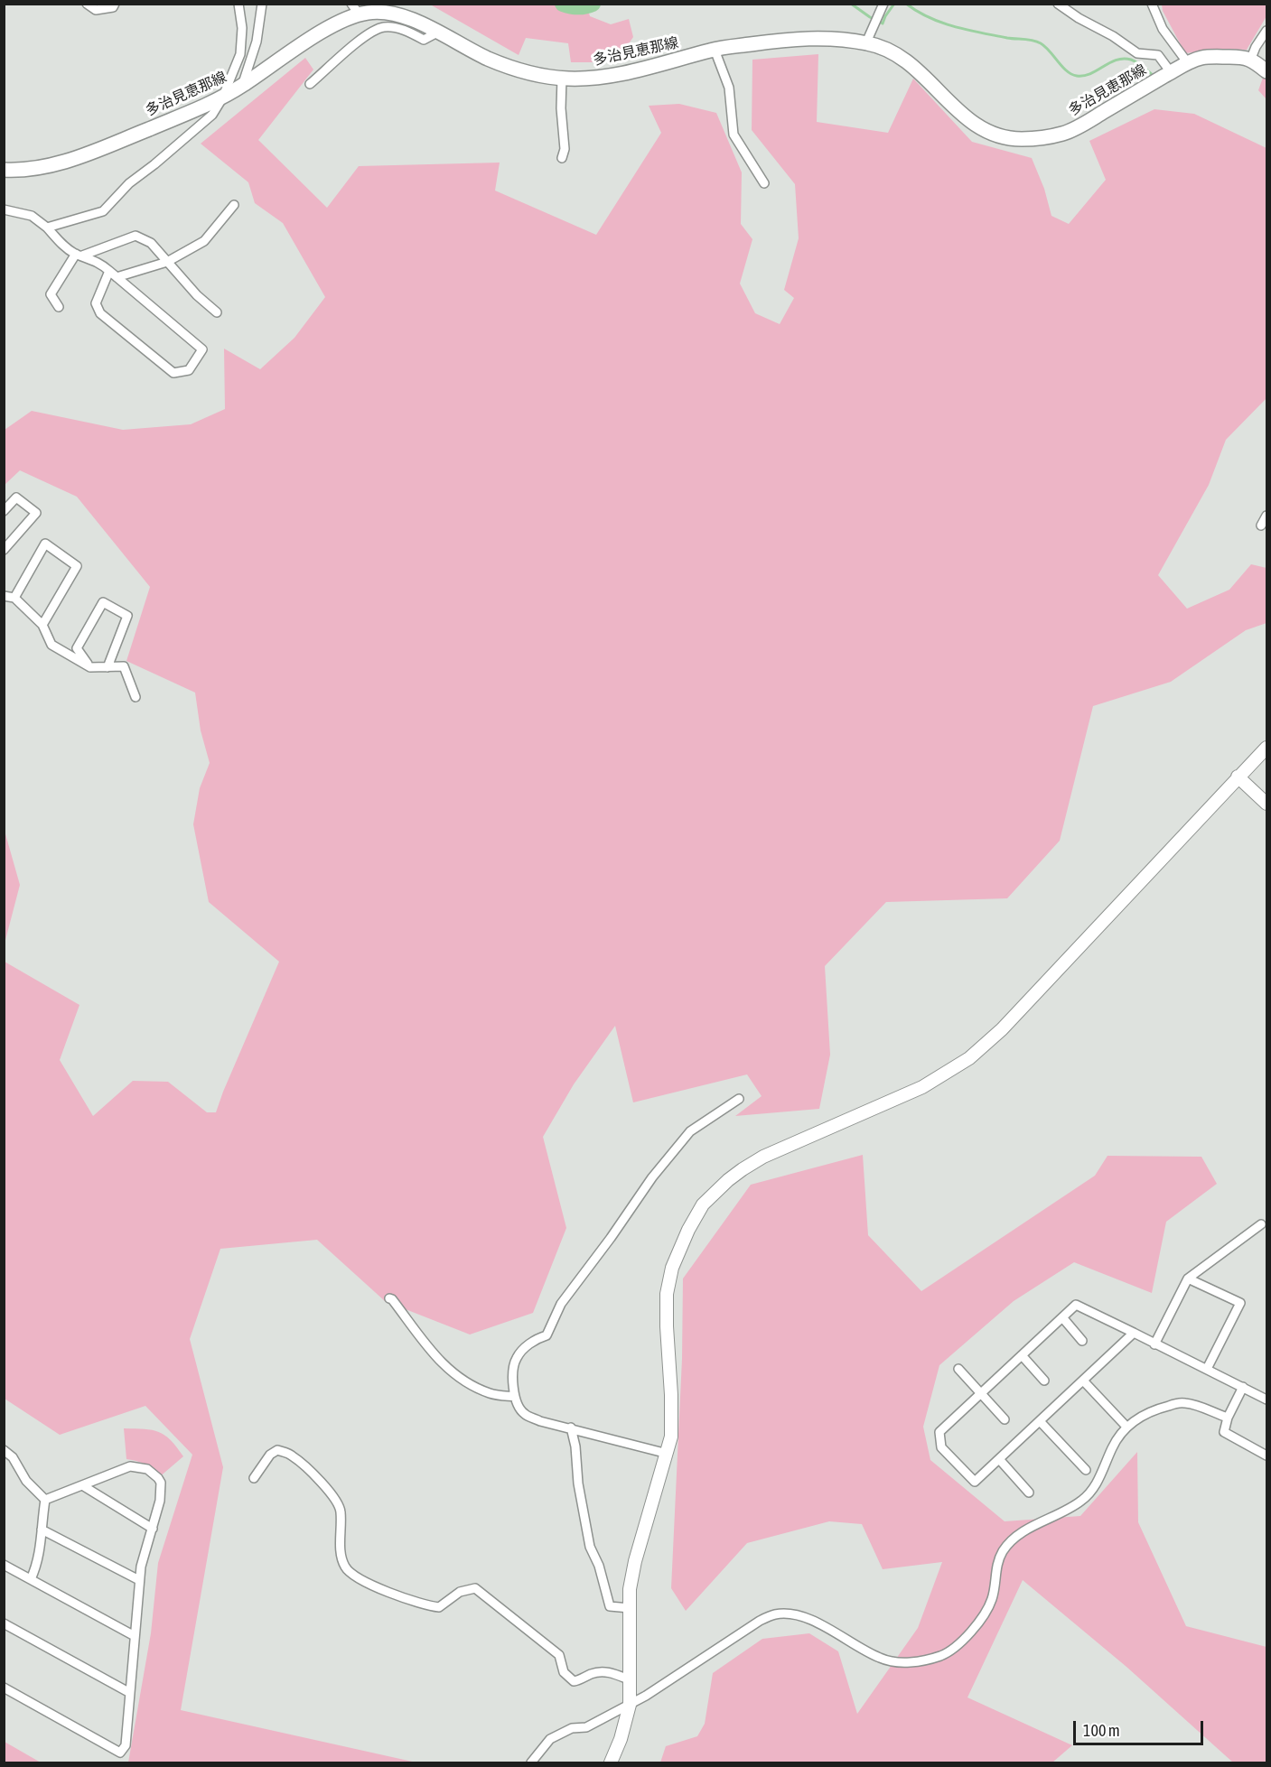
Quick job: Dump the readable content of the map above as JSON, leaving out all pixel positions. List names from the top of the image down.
{
  "streets": {
    "main road": ["多治見恵那線"]
  },
  "scale_bar": "100 m"
}
